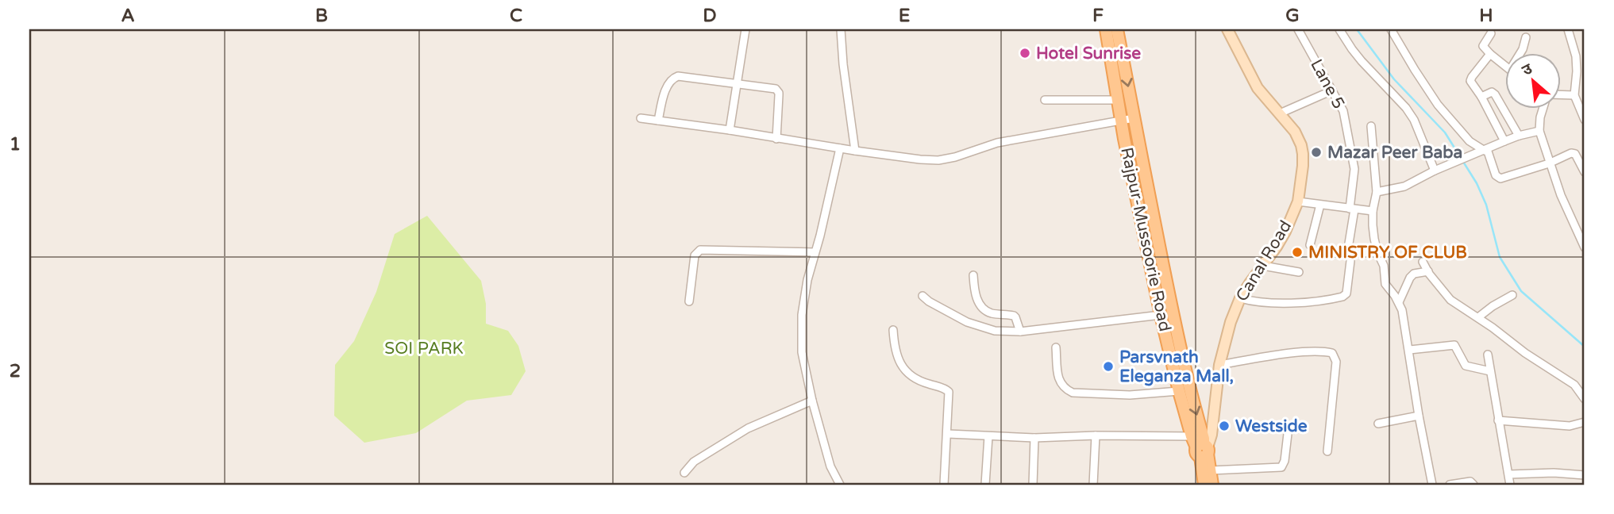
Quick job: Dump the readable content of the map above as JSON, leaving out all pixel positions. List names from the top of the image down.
{
  "streets": {
    "main road": ["Rajpur-Mussoorie Road"],
    "street": ["Lane 5", "Canal Road"]
  },
  "crossings": [
    ["Rajpur-Mussoorie Road", "Canal Road"]
  ],
  "parks": ["SOI PARK"],
  "places": [
    "Hotel Sunrise",
    "Mazar Peer Baba",
    "MINISTRY OF CLUB",
    "Parsvnath Eleganza Mall,",
    "Westside"
  ],
  "north": "top left",
  "grid": {
    "columns": [
      "A",
      "B",
      "C",
      "D",
      "E",
      "F",
      "G",
      "H"
    ],
    "rows": ["1", "2"]
  }
}
